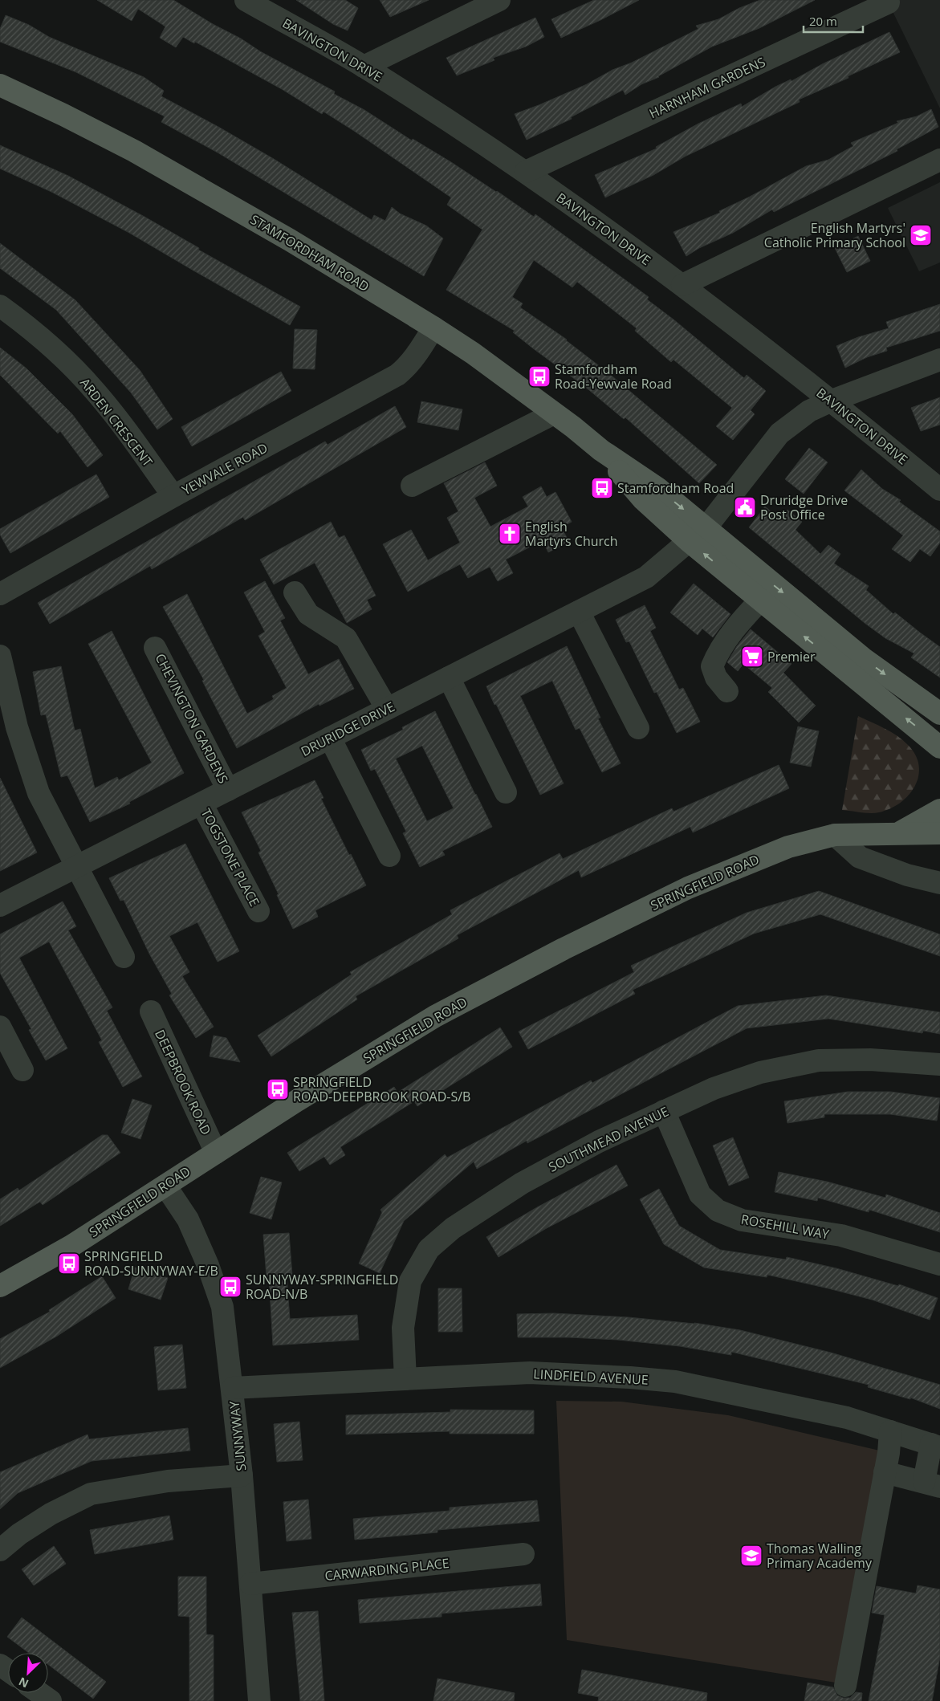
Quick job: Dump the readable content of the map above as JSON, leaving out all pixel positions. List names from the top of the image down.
{
  "streets": {
    "main road": ["STAMFORDHAM ROAD", "SPRINGFIELD ROAD"],
    "street": [
      "BAVINGTON DRIVE",
      "HARNHAM GARDENS",
      "ARDEN CRESCENT",
      "YEWVALE ROAD",
      "CHEVINGTON GARDENS",
      "DRURIDGE DRIVE",
      "TOGSTONE PLACE",
      "DEEPBROOK ROAD",
      "SOUTHMEAD AVENUE",
      "ROSEHILL WAY",
      "LINDFIELD AVENUE",
      "SUNNYWAY",
      "CARWARDING PLACE"
    ]
  },
  "crossings": [
    ["BAVINGTON DRIVE", "HARNHAM GARDENS"],
    ["STAMFORDHAM ROAD", "YEWVALE ROAD"],
    ["STAMFORDHAM ROAD", "DRURIDGE DRIVE"],
    ["ARDEN CRESCENT", "YEWVALE ROAD"],
    ["CHEVINGTON GARDENS", "DRURIDGE DRIVE"],
    ["DRURIDGE DRIVE", "TOGSTONE PLACE"],
    ["SPRINGFIELD ROAD", "DEEPBROOK ROAD"],
    ["SPRINGFIELD ROAD", "SUNNYWAY"],
    ["SOUTHMEAD AVENUE", "ROSEHILL WAY"],
    ["SOUTHMEAD AVENUE", "LINDFIELD AVENUE"],
    ["LINDFIELD AVENUE", "SUNNYWAY"],
    ["SUNNYWAY", "CARWARDING PLACE"]
  ],
  "places": {
    "school or university": ["English Martyrs' Catholic Primary School", "Thomas Walling Primary Academy"],
    "bus stop": [
      "Stamfordham Road-Yewvale Road",
      "Stamfordham Road",
      "SPRINGFIELD ROAD-DEEPBROOK ROAD-S/B",
      "SPRINGFIELD ROAD-SUNNYWAY-E/B",
      "SUNNYWAY-SPRINGFIELD ROAD-N/B"
    ],
    "public building": ["Druridge Drive Post Office"],
    "church": ["English Martyrs Church"],
    "supermarket": ["Premier"]
  },
  "scale_bar": "20 m",
  "north": "bottom left"
}
